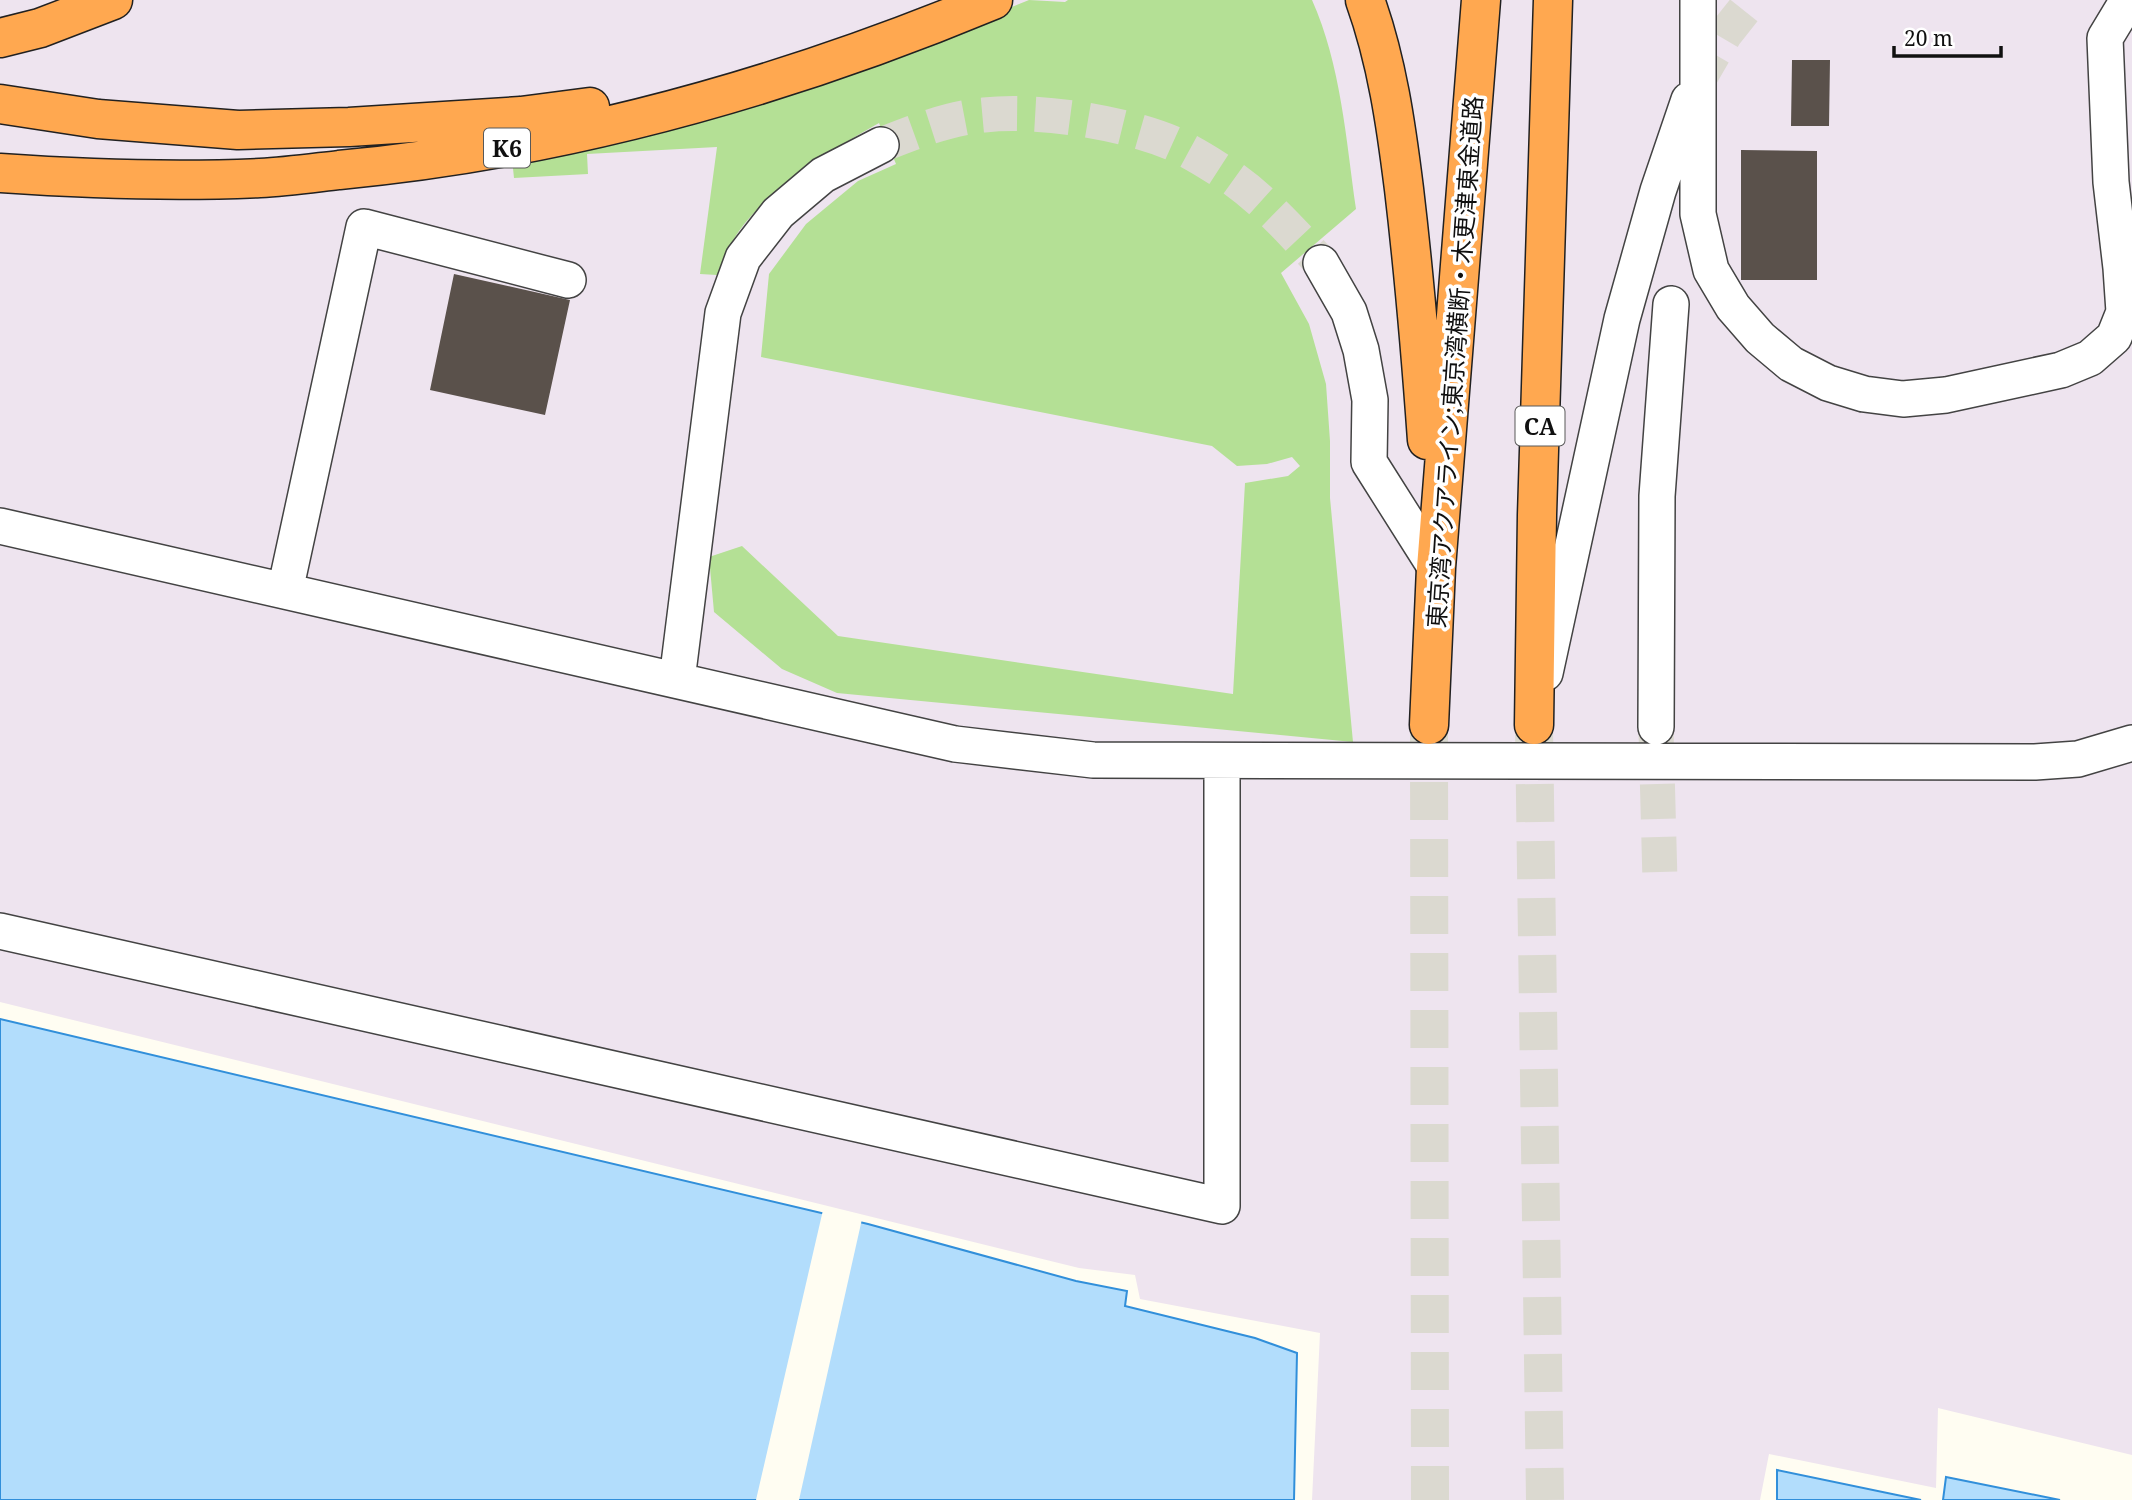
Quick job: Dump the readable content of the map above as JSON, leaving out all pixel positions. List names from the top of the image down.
{
  "streets": {
    "highway": ["K6", "東京湾アクアライン;東京湾横断・木更津東金道路", "CA"]
  },
  "scale_bar": "20 m"
}
